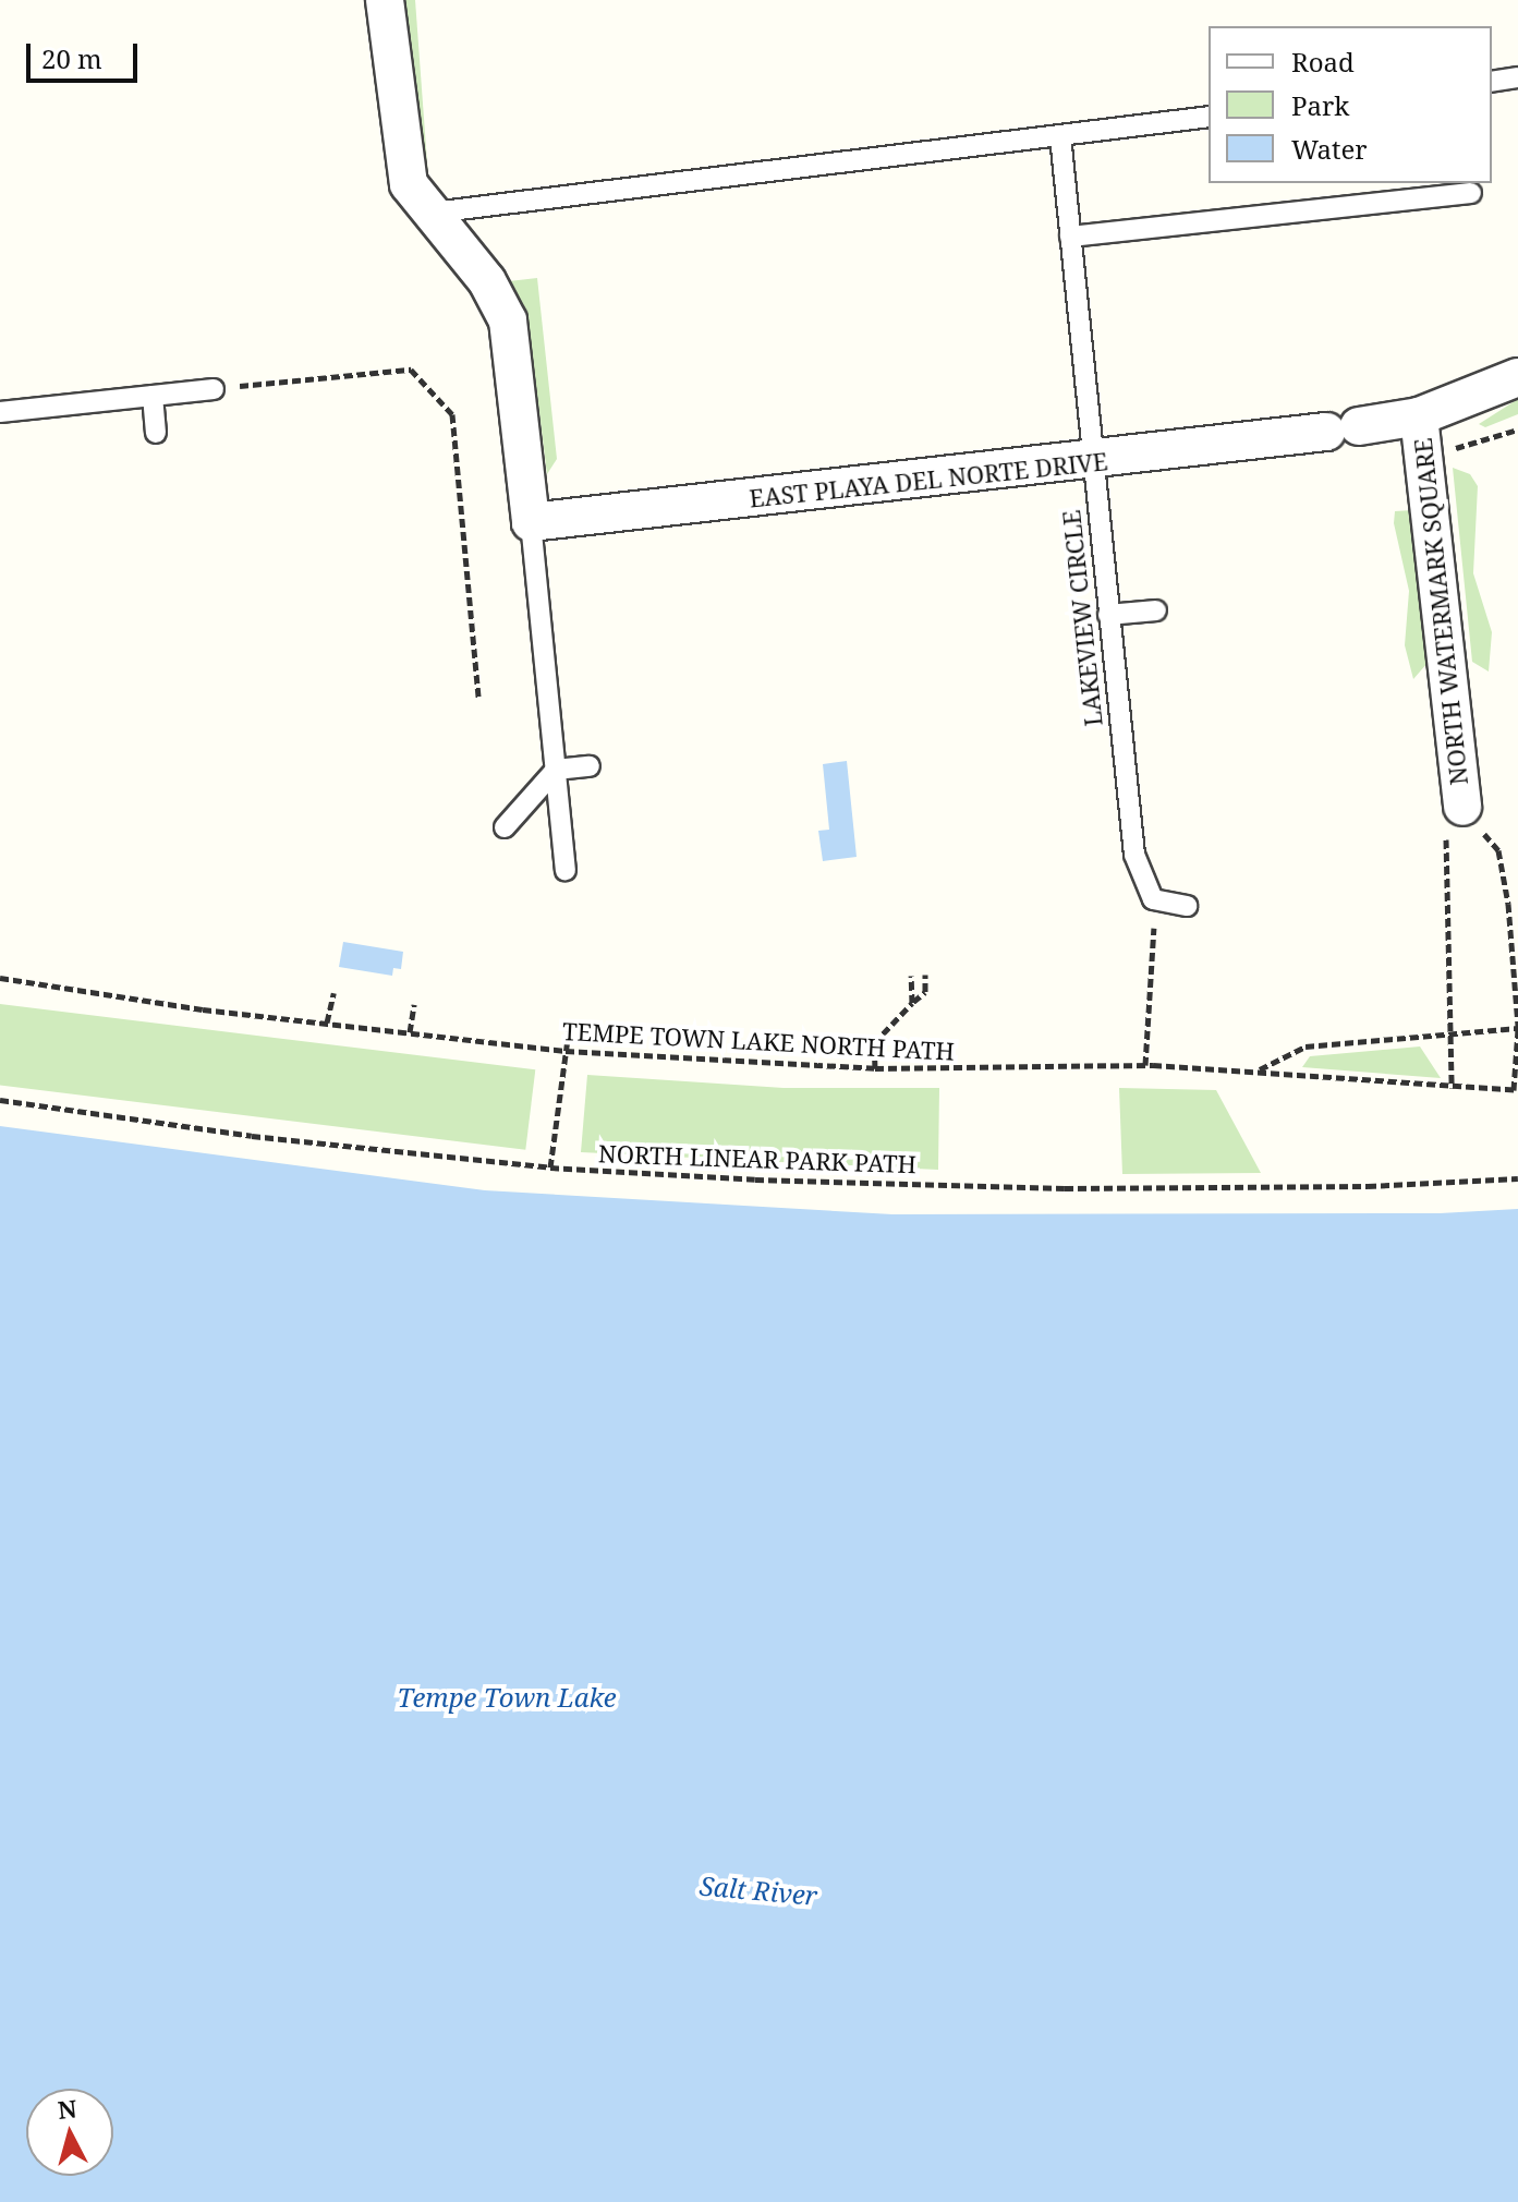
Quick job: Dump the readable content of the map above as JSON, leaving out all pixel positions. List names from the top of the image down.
{
  "streets": {
    "street": ["EAST PLAYA DEL NORTE DRIVE", "NORTH WATERMARK SQUARE"],
    "lane": ["LAKEVIEW CIRCLE"],
    "path": ["TEMPE TOWN LAKE NORTH PATH", "NORTH LINEAR PARK PATH"]
  },
  "crossings": [
    ["EAST PLAYA DEL NORTE DRIVE", "NORTH WATERMARK SQUARE"],
    ["EAST PLAYA DEL NORTE DRIVE", "LAKEVIEW CIRCLE"]
  ],
  "water": ["Tempe Town Lake", "Salt River"],
  "legend": ["Road", "Park", "Water"],
  "scale_bar": "20 m",
  "north": "top"
}
